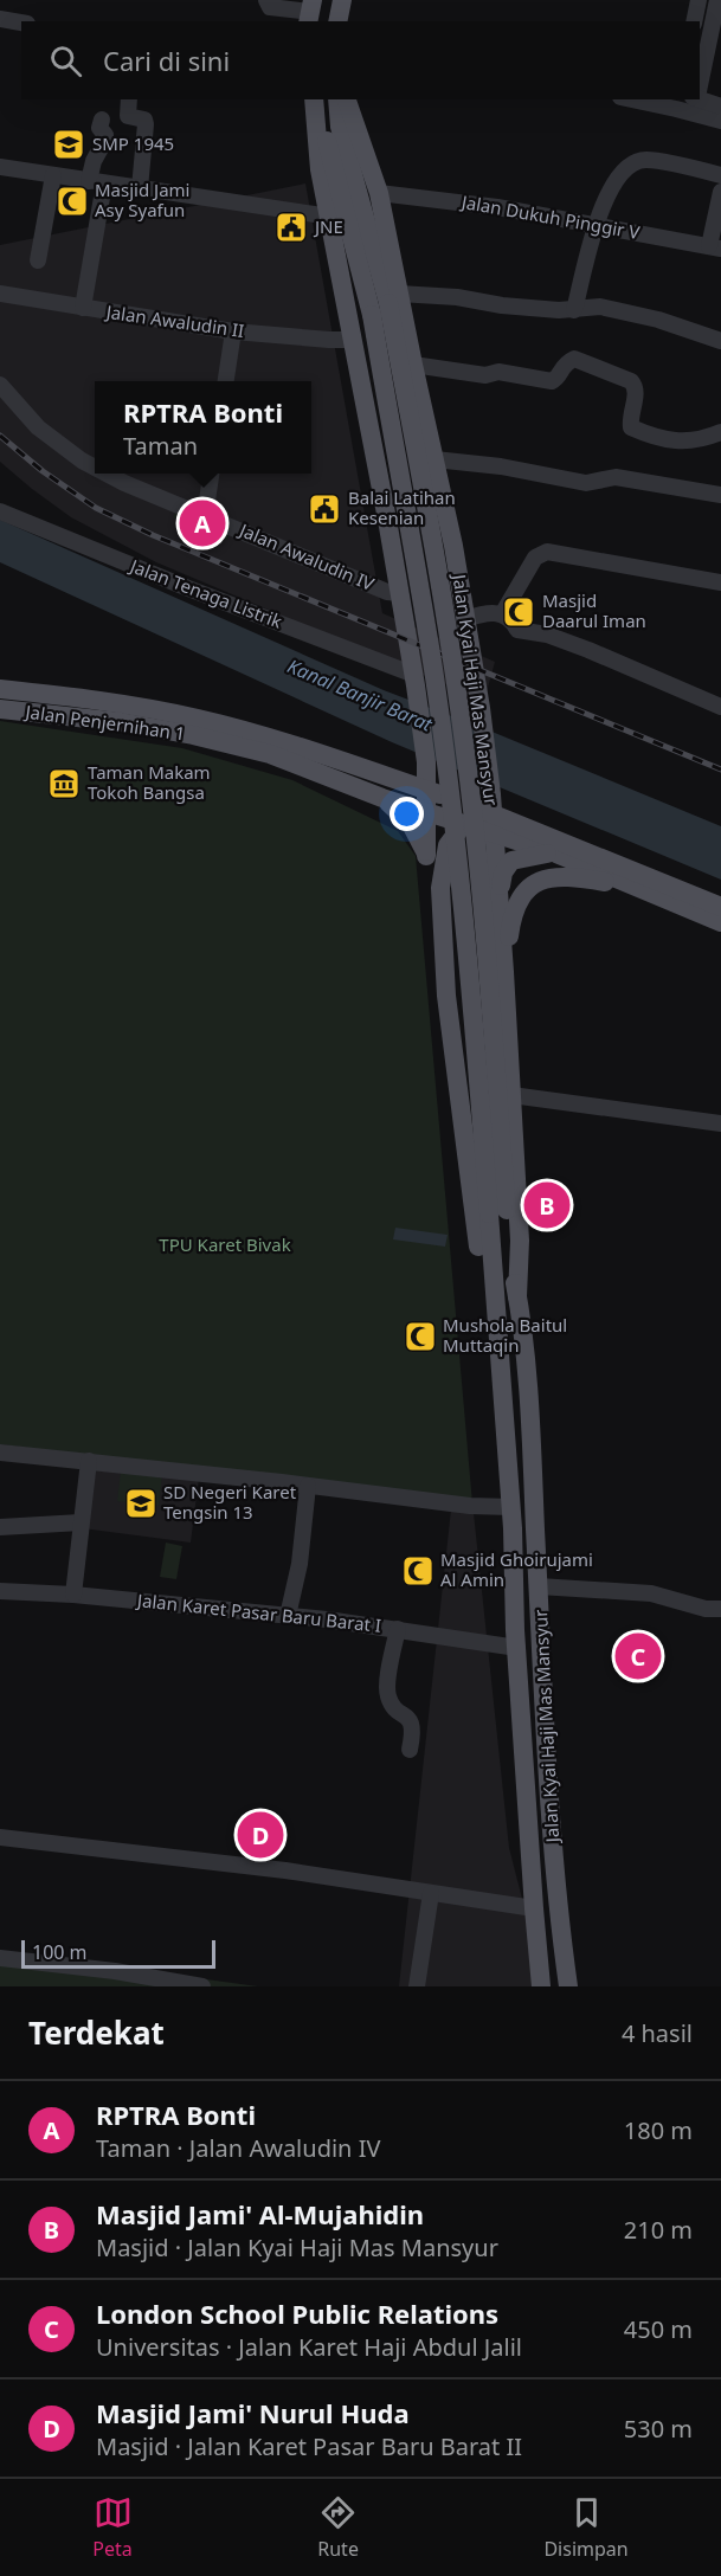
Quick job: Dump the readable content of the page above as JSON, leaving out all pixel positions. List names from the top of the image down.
{
  "streets": {
    "main road": ["Jalan Kyai Haji Mas Mansyur", "Jalan Penjernihan 1"],
    "street": [
      "Jalan Dukuh Pinggir V",
      "Jalan Awaludin II",
      "Jalan Awaludin IV",
      "Jalan Tenaga Listrik",
      "Jalan Karet Pasar Baru Barat I"
    ]
  },
  "crossings": [
    ["Jalan Dukuh Pinggir V", "Jalan Kyai Haji Mas Mansyur"],
    ["Jalan Awaludin II", "Jalan Kyai Haji Mas Mansyur"],
    ["Jalan Awaludin IV", "Jalan Kyai Haji Mas Mansyur"],
    ["Jalan Tenaga Listrik", "Jalan Kyai Haji Mas Mansyur"],
    ["Jalan Kyai Haji Mas Mansyur", "Jalan Penjernihan 1"],
    ["Jalan Kyai Haji Mas Mansyur", "Jalan Karet Pasar Baru Barat I"]
  ],
  "water": ["Kanal Banjir Barat"],
  "parks": ["TPU Karet Bivak"],
  "places": {
    "school or university": ["SMP 1945", "SD Negeri Karet Tengsin 13"],
    "mosque": [
      "Masjid Jami Asy Syafun",
      "Masjid Daarul Iman",
      "Mushola Baitul Muttaqin",
      "Masjid Ghoirujami Al Amin"
    ],
    "public building": ["JNE", "Balai Latihan Kesenian"],
    "museum": ["Taman Makam Tokoh Bangsa"]
  },
  "scale_bar": "100 m",
  "page": {
    "search": "Cari di sini",
    "popup": ["RPTRA Bonti", "Taman"],
    "pins": [
      "A",
      "B",
      "C",
      "D"
    ],
    "scale": "100 m",
    "heading": ["Terdekat", "4 hasil"],
    "list": [
      {
        "mark": "A",
        "name": "RPTRA Bonti",
        "note": "Taman · Jalan Awaludin IV",
        "value": "180 m"
      },
      {
        "mark": "B",
        "name": "Masjid Jami' Al-Mujahidin",
        "note": "Masjid · Jalan Kyai Haji Mas Mansyur",
        "value": "210 m"
      },
      {
        "mark": "C",
        "name": "London School Public Relations",
        "note": "Universitas · Jalan Karet Haji Abdul Jalil",
        "value": "450 m"
      },
      {
        "mark": "D",
        "name": "Masjid Jami' Nurul Huda",
        "note": "Masjid · Jalan Karet Pasar Baru Barat II",
        "value": "530 m"
      }
    ],
    "nav": ["Peta", "Rute", "Disimpan"]
  }
}
